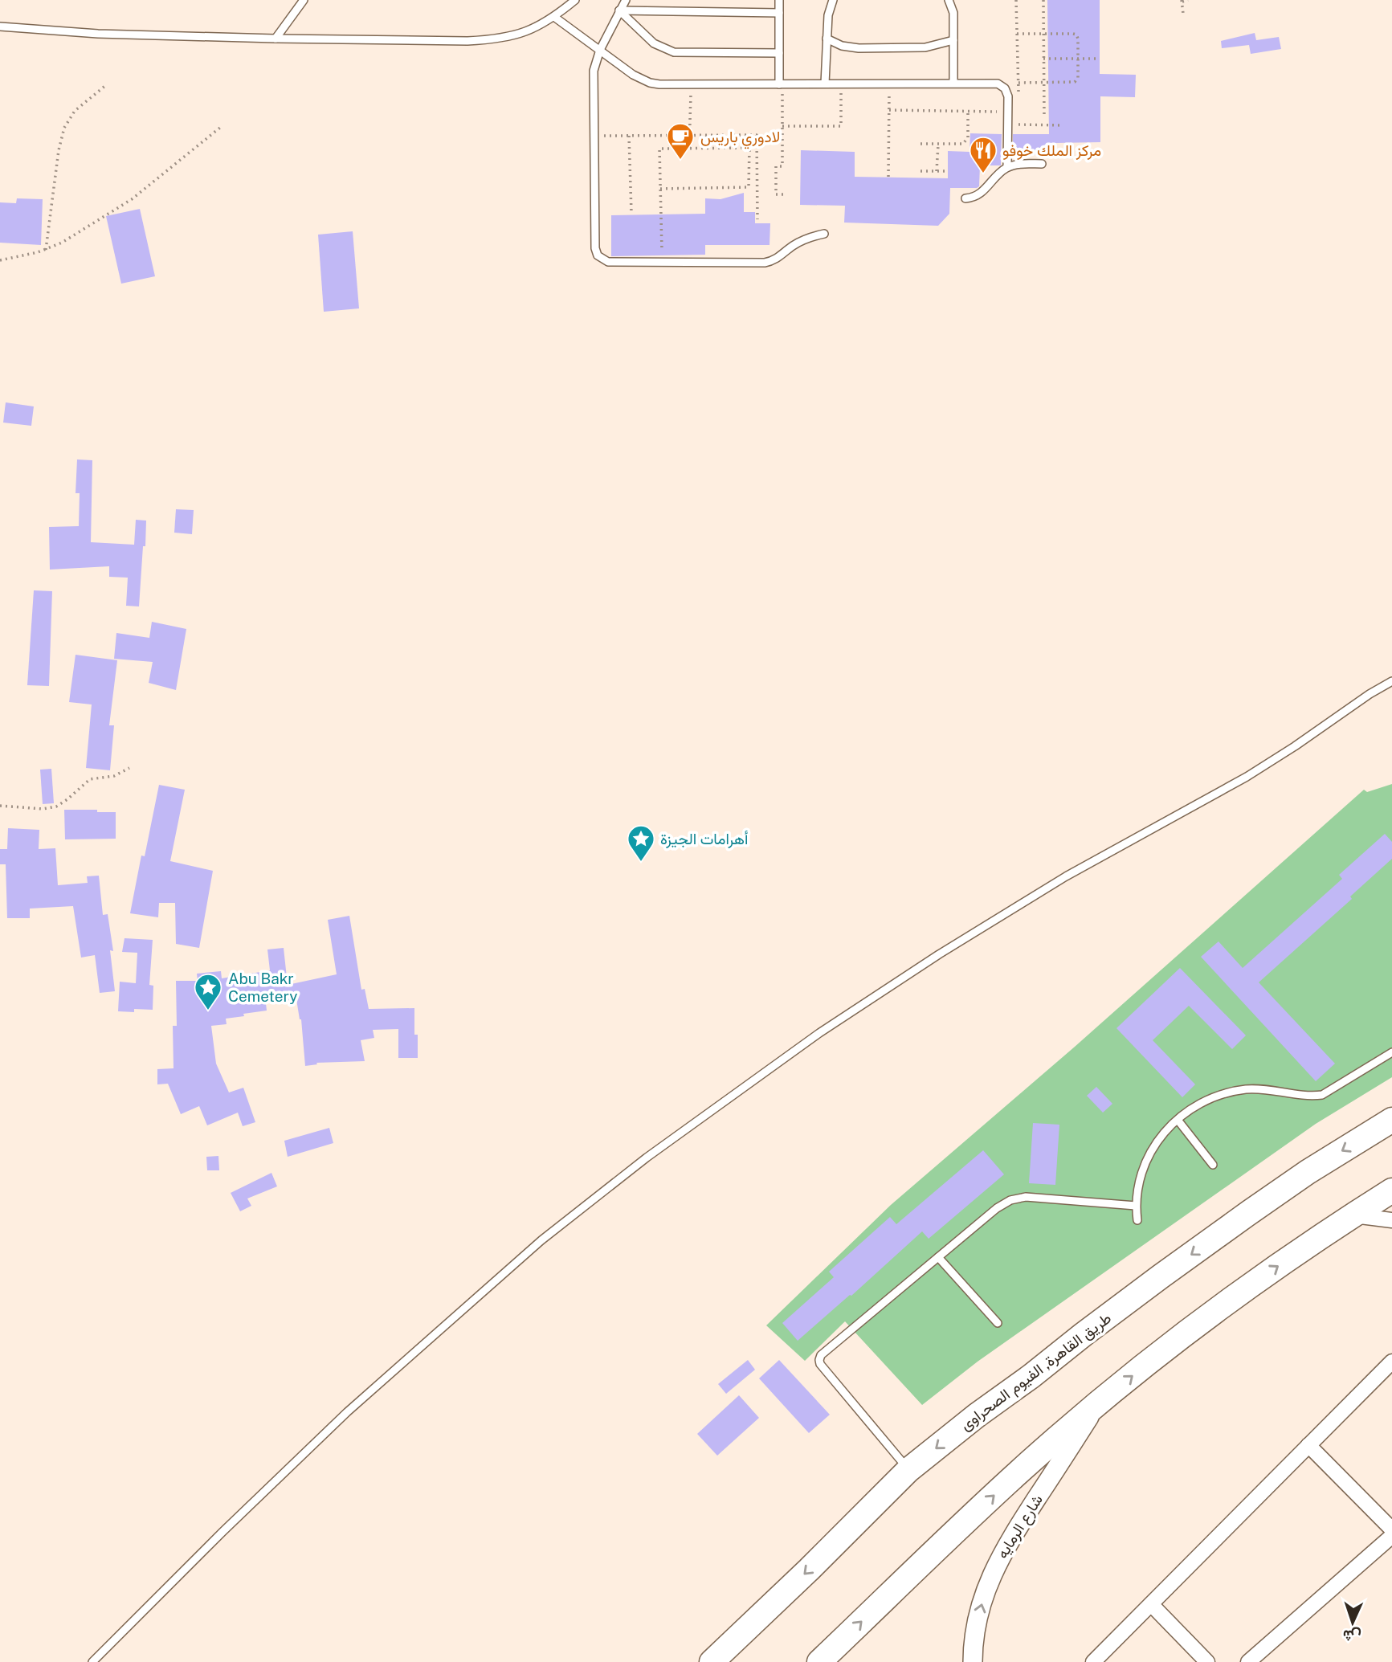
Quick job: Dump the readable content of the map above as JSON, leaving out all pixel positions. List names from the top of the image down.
{
  "streets": {
    "highway": ["طريق القاهرة, الفيوم الصحراوى"],
    "street": ["شارع الرمايه"]
  },
  "places": {
    "cafe": ["لادوري باريس"],
    "restaurant": ["مركز الملك خوفو"],
    "place": ["أهرامات الجيزة", "Abu Bakr Cemetery"]
  },
  "north": "bottom"
}
